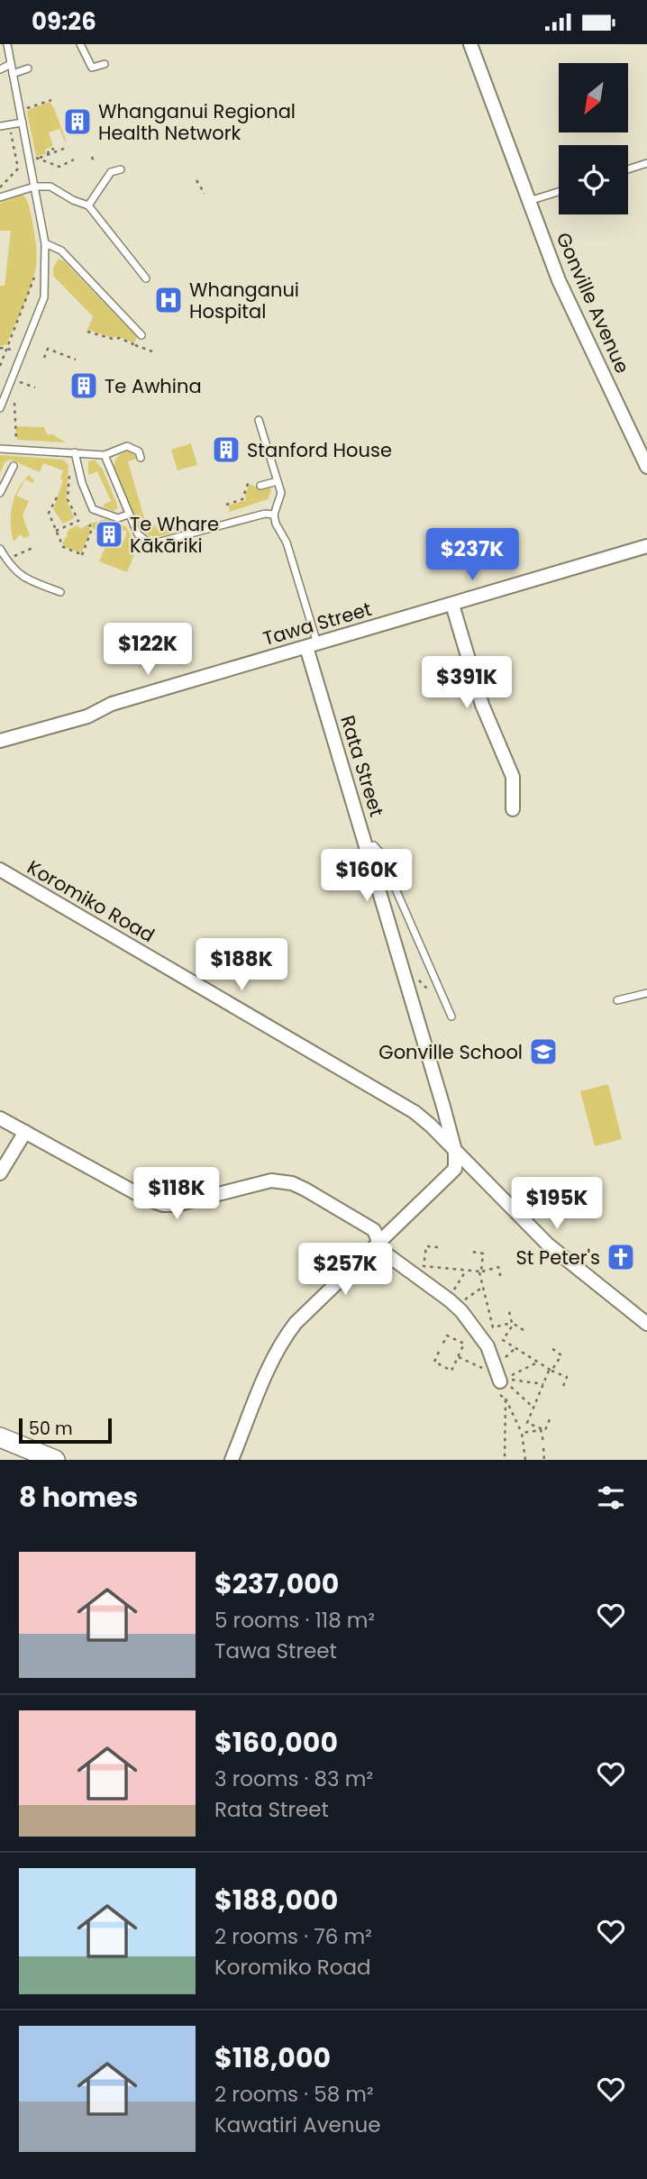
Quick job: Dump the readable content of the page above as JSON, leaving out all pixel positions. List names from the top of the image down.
{
  "streets": {
    "street": [
      "Gonville Avenue",
      "Tawa Street",
      "Rata Street",
      "Koromiko Road"
    ]
  },
  "crossings": [
    ["Tawa Street", "Rata Street"],
    ["Rata Street", "Koromiko Road"]
  ],
  "places": {
    "building": [
      "Whanganui Regional Health Network",
      "Te Awhina",
      "Stanford House",
      "Te Whare Kākāriki"
    ],
    "hospital": ["Whanganui Hospital"],
    "school or university": ["Gonville School"],
    "church": ["St Peter's"]
  },
  "scale_bar": "50 m",
  "north": "bottom left",
  "page": {
    "status": "09:26",
    "price": [
      "$237K",
      "$122K",
      "$391K",
      "$160K",
      "$188K",
      "$118K",
      "$195K",
      "$257K"
    ],
    "scale": "50 m",
    "heading": "8 homes",
    "list": [
      {
        "name": "$237,000",
        "note": "5 rooms · 118 m² · Tawa Street"
      },
      {
        "name": "$160,000",
        "note": "3 rooms · 83 m² · Rata Street"
      },
      {
        "name": "$188,000",
        "note": "2 rooms · 76 m² · Koromiko Road"
      },
      {
        "name": "$118,000",
        "note": "2 rooms · 58 m² · Kawatiri Avenue"
      }
    ]
  }
}
